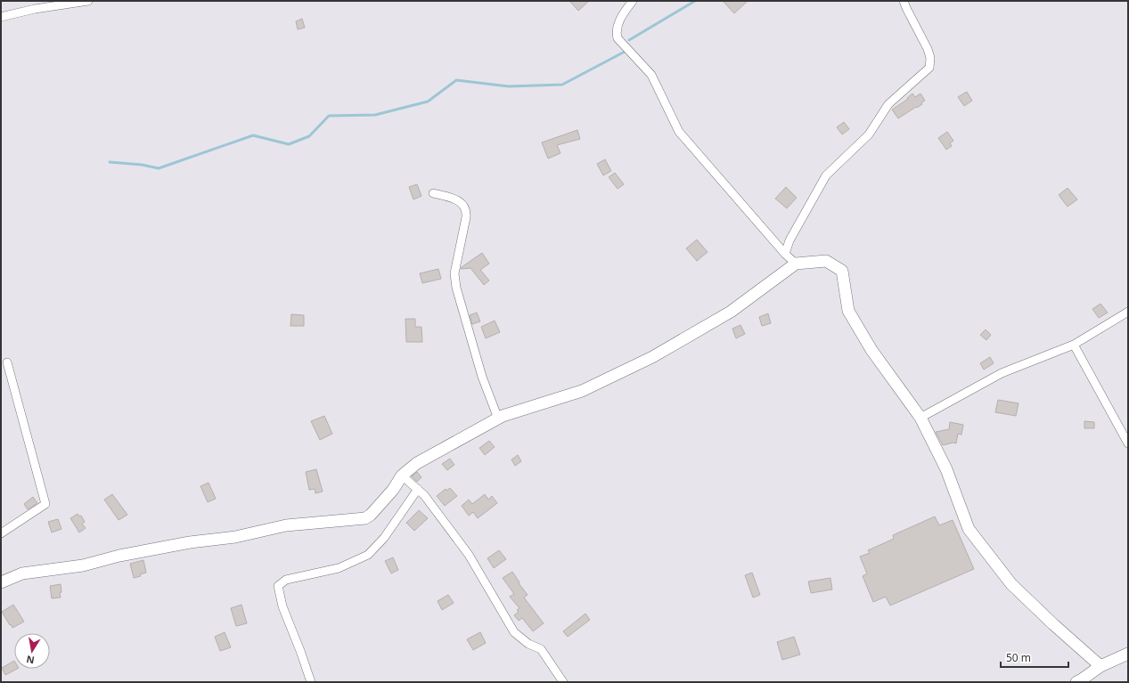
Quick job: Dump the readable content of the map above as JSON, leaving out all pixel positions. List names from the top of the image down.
{
  "scale_bar": "50 m",
  "north": "bottom"
}
